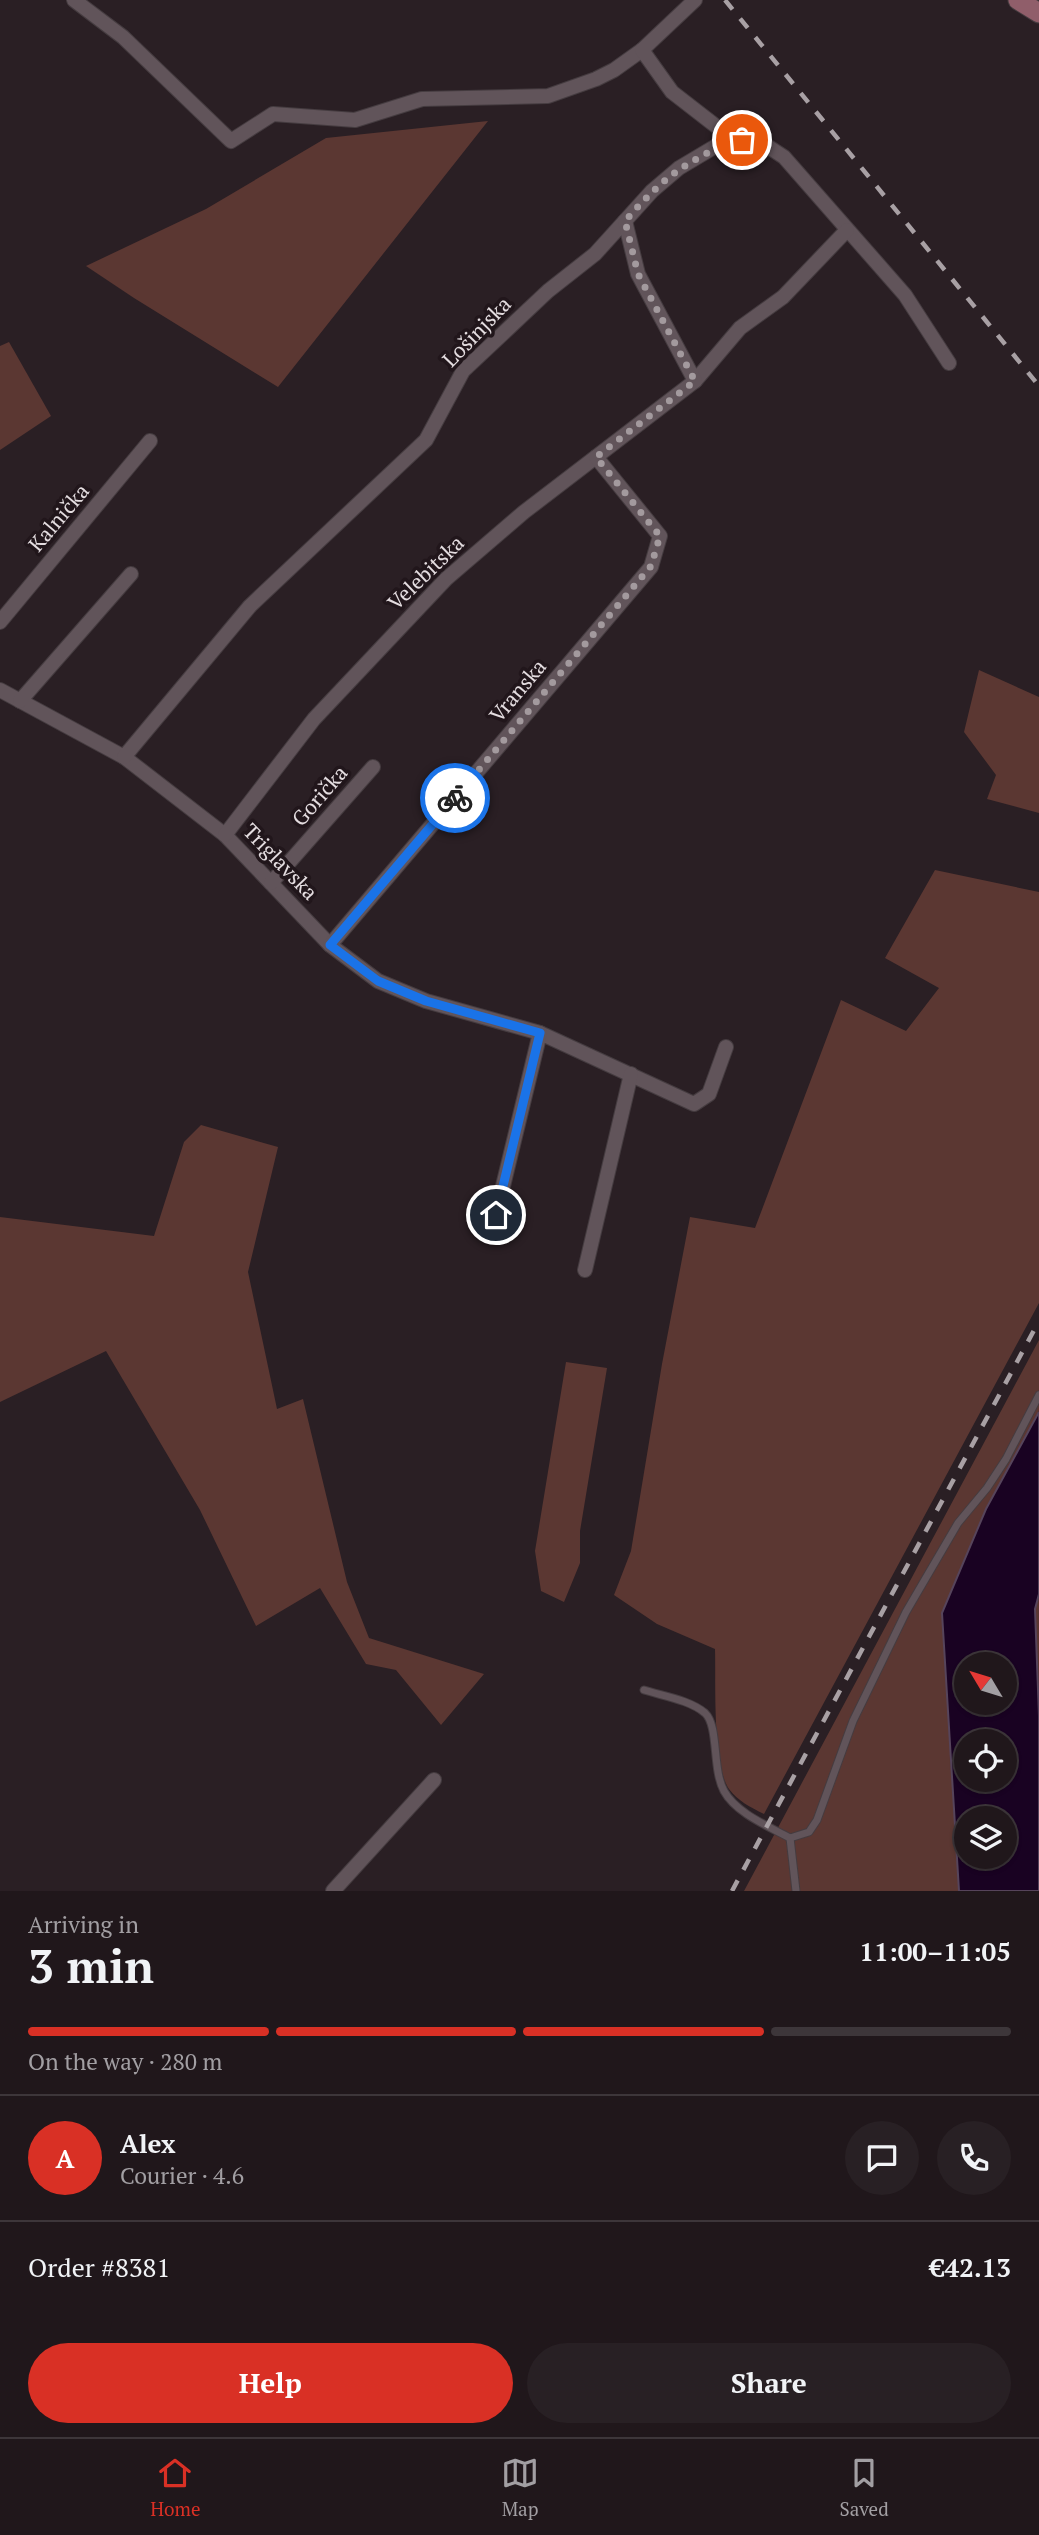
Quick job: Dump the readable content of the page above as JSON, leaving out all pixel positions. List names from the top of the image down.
{
  "streets": {
    "street": [
      "Lošinjska",
      "Kalnička",
      "Velebitska",
      "Vranska",
      "Gorička",
      "Triglavska"
    ]
  },
  "crossings": [
    ["Lošinjska", "Triglavska"],
    ["Velebitska", "Vranska"],
    ["Velebitska", "Triglavska"],
    ["Vranska", "Triglavska"],
    ["Gorička", "Triglavska"]
  ],
  "north": "top left",
  "page": {
    "heading": ["3 min", "Arriving in", "11:00–11:05"],
    "panel": [
      "Alex",
      "Courier · 4.6",
      "Order #8381",
      "€42.13"
    ],
    "bar": "On the way · 280 m",
    "round": "A",
    "buttons": ["Help", "Share"],
    "tabs": ["Home", "Map", "Saved"]
  }
}
